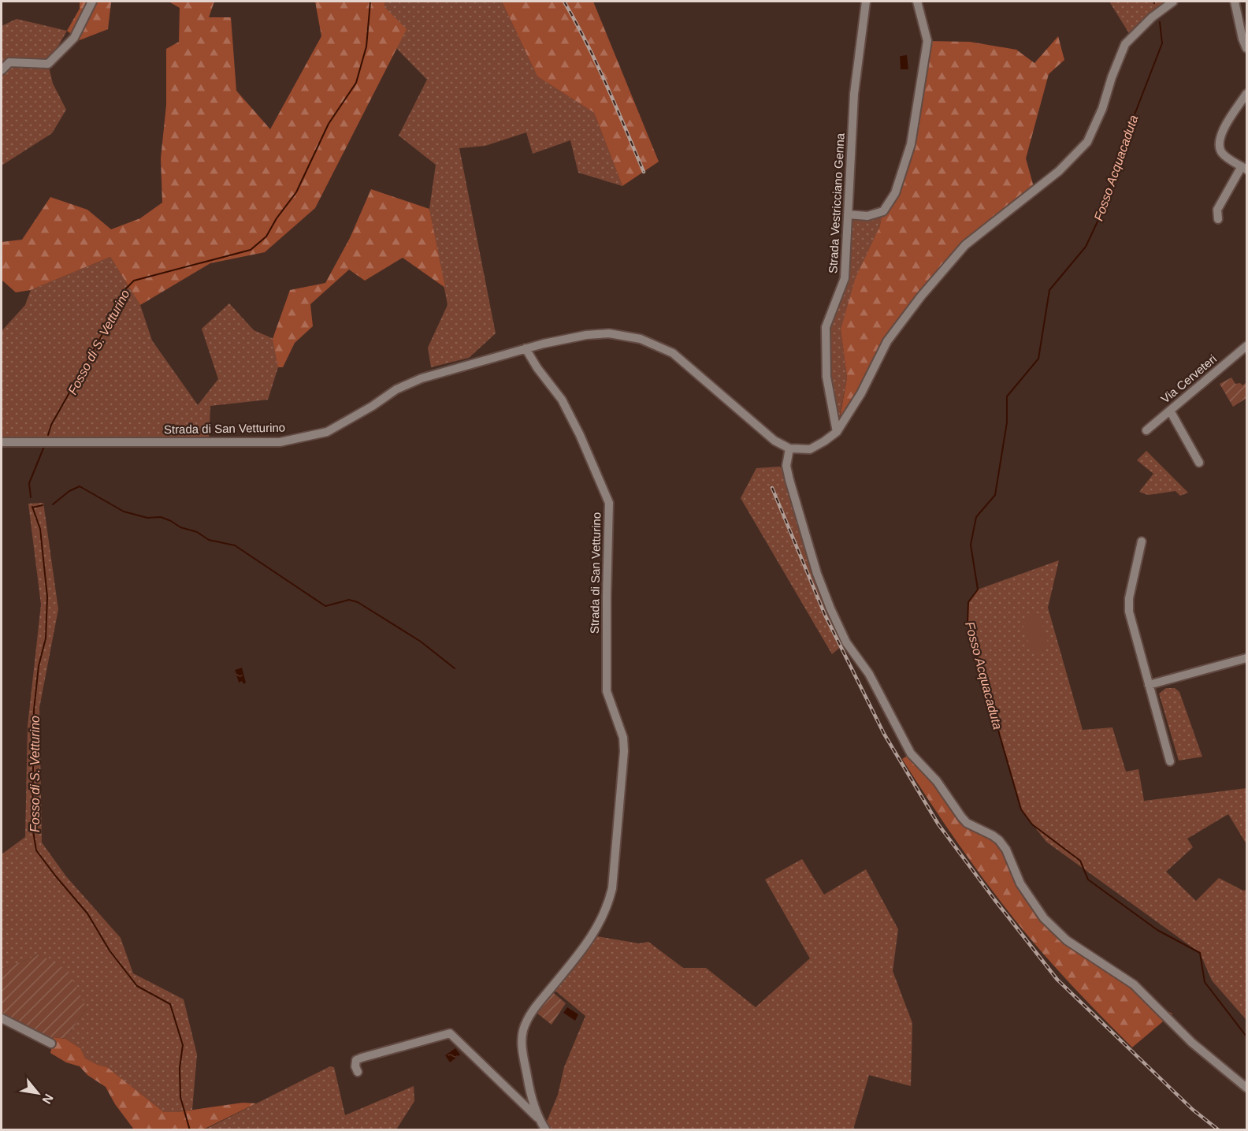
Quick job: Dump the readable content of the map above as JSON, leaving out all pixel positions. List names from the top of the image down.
{
  "streets": {
    "street": ["Strada Vestricciano Genna", "Via Cerveteri", "Strada di San Vetturino"]
  },
  "water": ["Fosso Acquacaduta", "Fosso di S. Vetturino"],
  "north": "bottom right"
}
